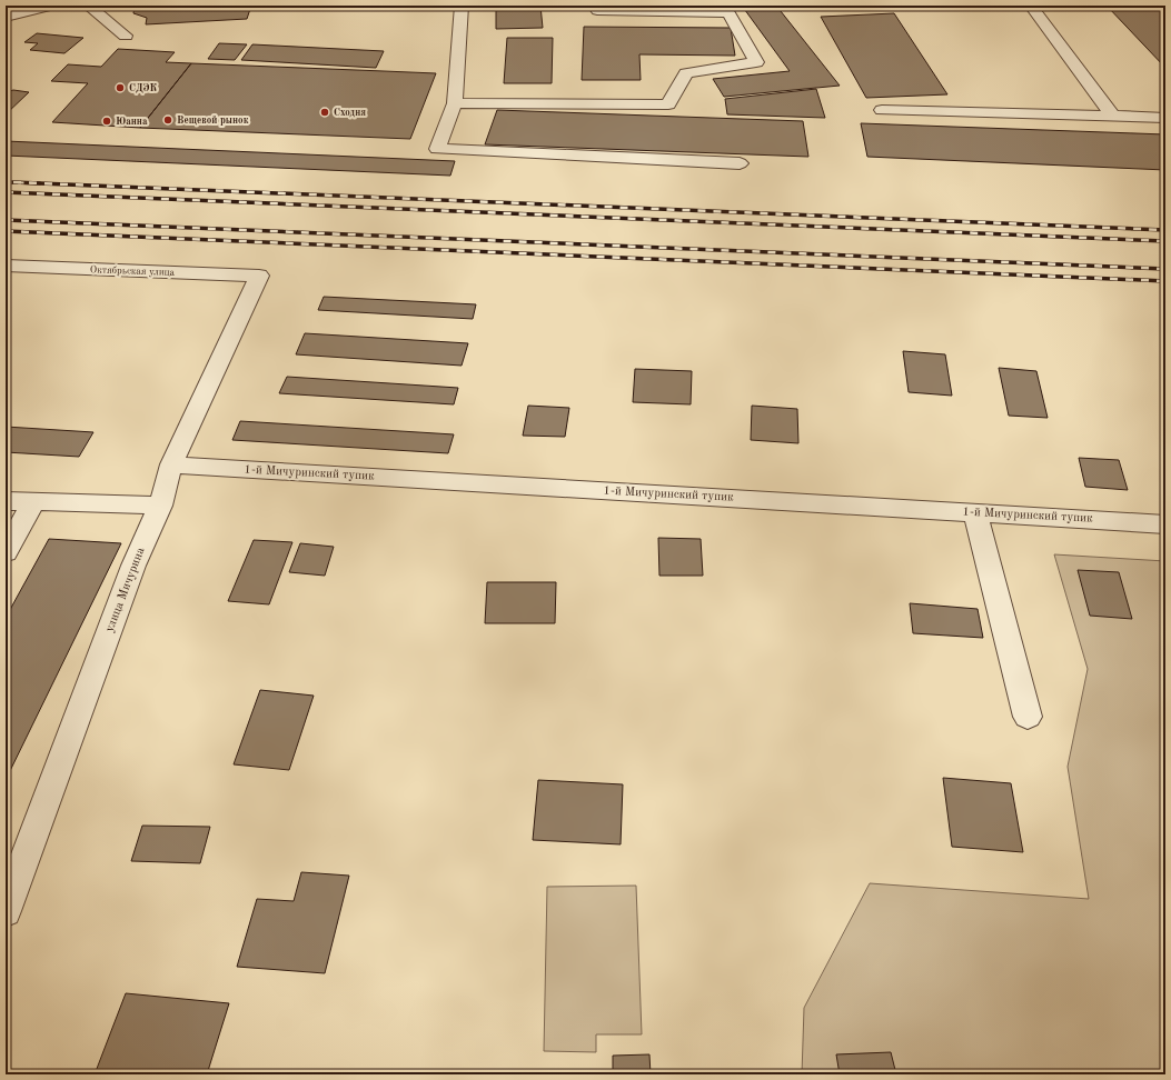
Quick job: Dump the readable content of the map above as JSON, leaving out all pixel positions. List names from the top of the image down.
{
  "streets": {
    "street": ["Октябрьская улица", "1-й Мичуринский тупик", "улица Мичурина"]
  },
  "crossings": [
    ["Октябрьская улица", "улица Мичурина"],
    ["1-й Мичуринский тупик", "улица Мичурина"]
  ],
  "places": [
    "СДЭК",
    "Сходня",
    "Вещевой рынок",
    "Юанна"
  ]
}
